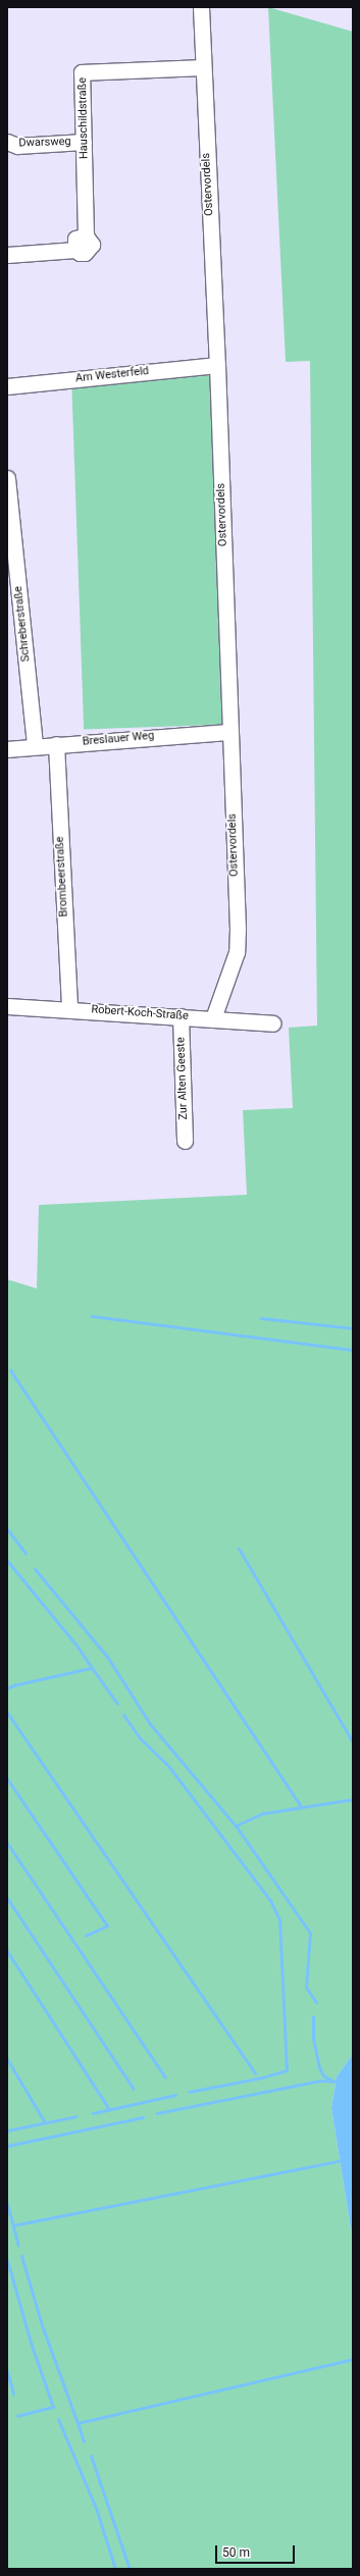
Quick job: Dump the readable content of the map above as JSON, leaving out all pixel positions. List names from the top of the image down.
{
  "streets": {
    "street": [
      "Hauschildstraße",
      "Dwarsweg",
      "Ostervordels",
      "Am Westerfeld",
      "Schreberstraße",
      "Breslauer Weg",
      "Brombeerstraße",
      "Robert-Koch-Straße",
      "Zur Alten Geeste"
    ]
  },
  "crossings": [
    ["Hauschildstraße", "Dwarsweg"],
    ["Hauschildstraße", "Ostervordels"],
    ["Ostervordels", "Am Westerfeld"],
    ["Ostervordels", "Breslauer Weg"],
    ["Ostervordels", "Robert-Koch-Straße"],
    ["Schreberstraße", "Breslauer Weg"],
    ["Breslauer Weg", "Brombeerstraße"],
    ["Brombeerstraße", "Robert-Koch-Straße"],
    ["Robert-Koch-Straße", "Zur Alten Geeste"]
  ],
  "scale_bar": "50 m"
}
